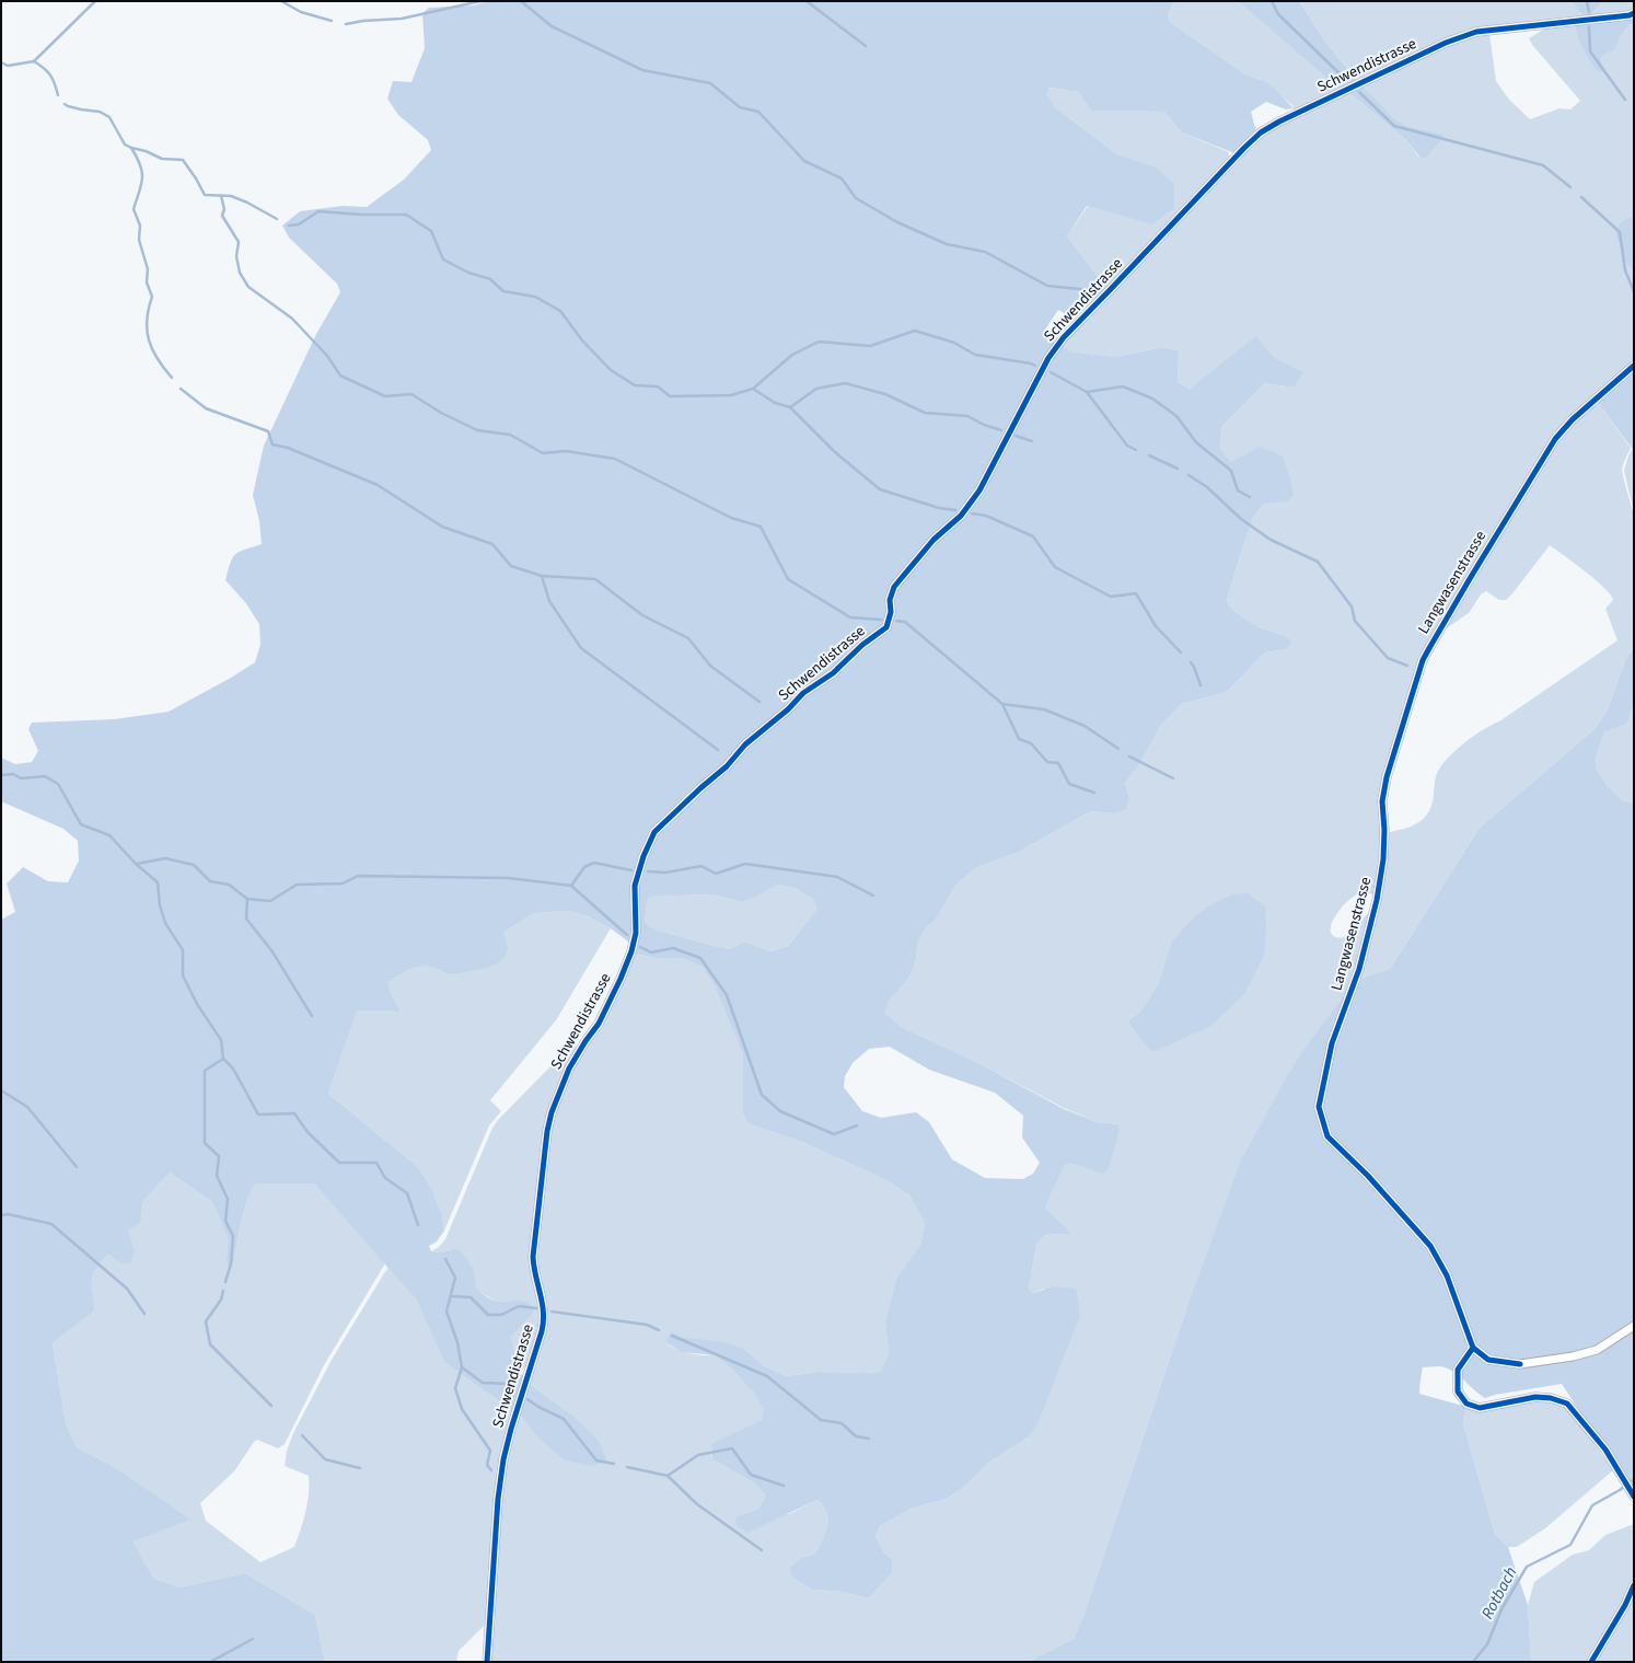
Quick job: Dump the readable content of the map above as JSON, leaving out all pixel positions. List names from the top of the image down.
{
  "streets": {
    "street": ["Schwendistrasse", "Langwasenstrasse"]
  },
  "water": ["Rotbach"]
}
